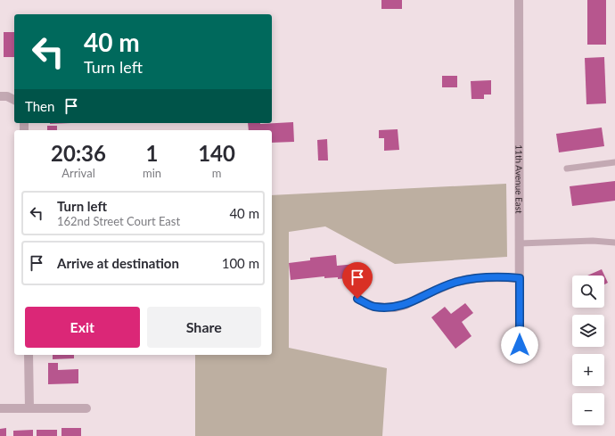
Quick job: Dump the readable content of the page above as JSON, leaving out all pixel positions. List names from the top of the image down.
{
  "streets": {
    "street": ["11th Avenue East"]
  },
  "page": {
    "turn": ["40 m", "Turn left"],
    "then": "Then",
    "eta": [
      "20:36",
      "Arrival",
      "1",
      "min",
      "140",
      "m"
    ],
    "list": [
      {
        "name": "Turn left",
        "note": "162nd Street Court East",
        "value": "40 m"
      },
      {
        "name": "Arrive at destination",
        "value": "100 m"
      }
    ],
    "map_buttons": ["+", "−"],
    "buttons": ["Exit", "Share"]
  }
}
